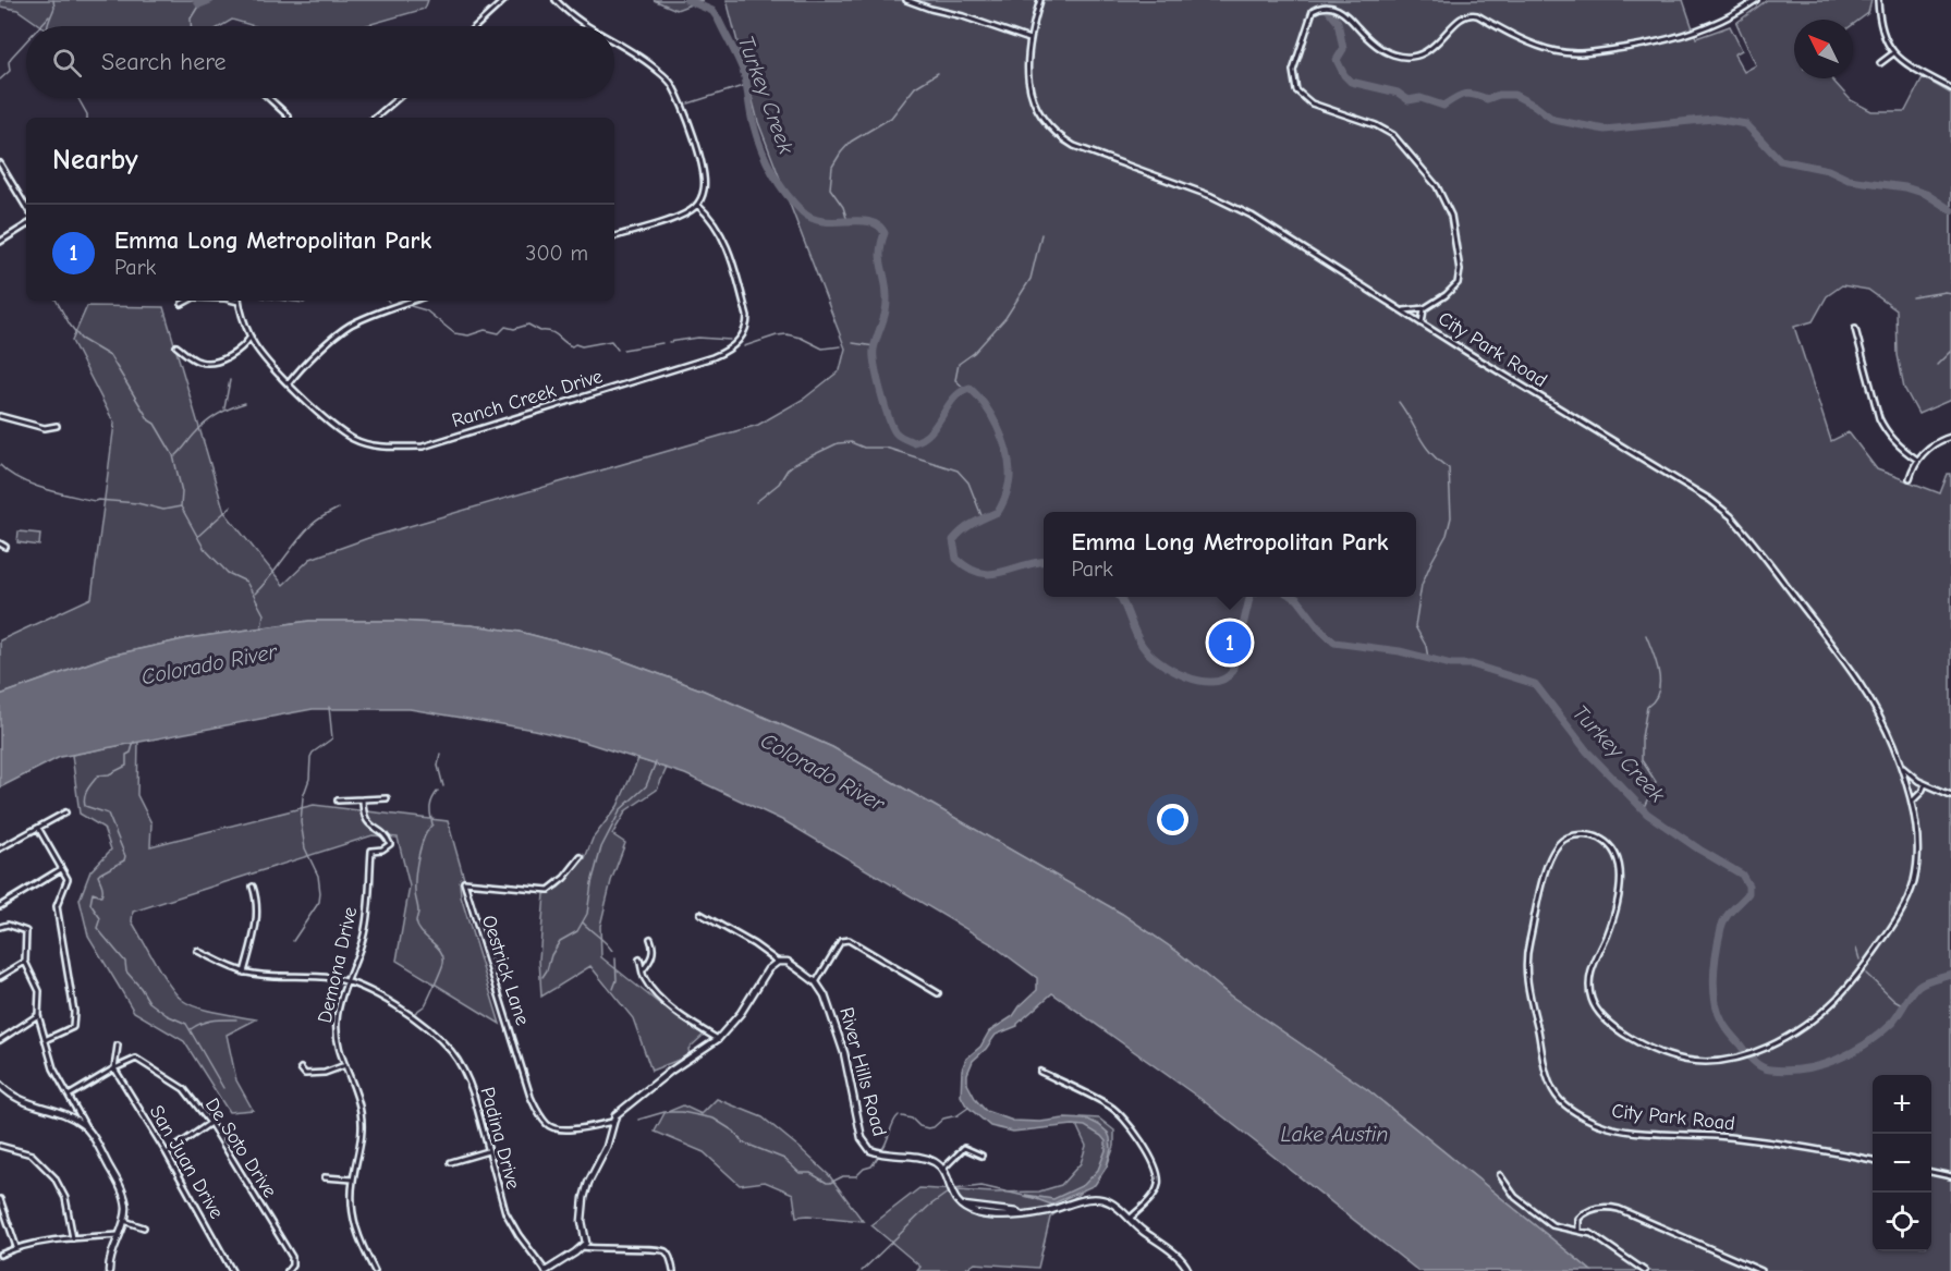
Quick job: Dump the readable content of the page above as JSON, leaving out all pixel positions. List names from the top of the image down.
{
  "streets": {
    "street": [
      "City Park Road",
      "Ranch Creek Drive",
      "Demona Drive",
      "Oestrick Lane",
      "River Hills Road",
      "Padina Drive",
      "De Soto Drive",
      "San Juan Drive"
    ]
  },
  "crossings": [
    ["Demona Drive", "Padina Drive"],
    ["De Soto Drive", "San Juan Drive"]
  ],
  "water": ["Turkey Creek", "Colorado River", "Lake Austin"],
  "north": "top left",
  "page": {
    "search": "Search here",
    "heading": "Nearby",
    "list": [
      {
        "mark": "1",
        "name": "Emma Long Metropolitan Park",
        "note": "Park",
        "value": "300 m"
      }
    ],
    "popup": ["Emma Long Metropolitan Park", "Park"],
    "pins": "1",
    "map_buttons": ["+", "−"]
  }
}
